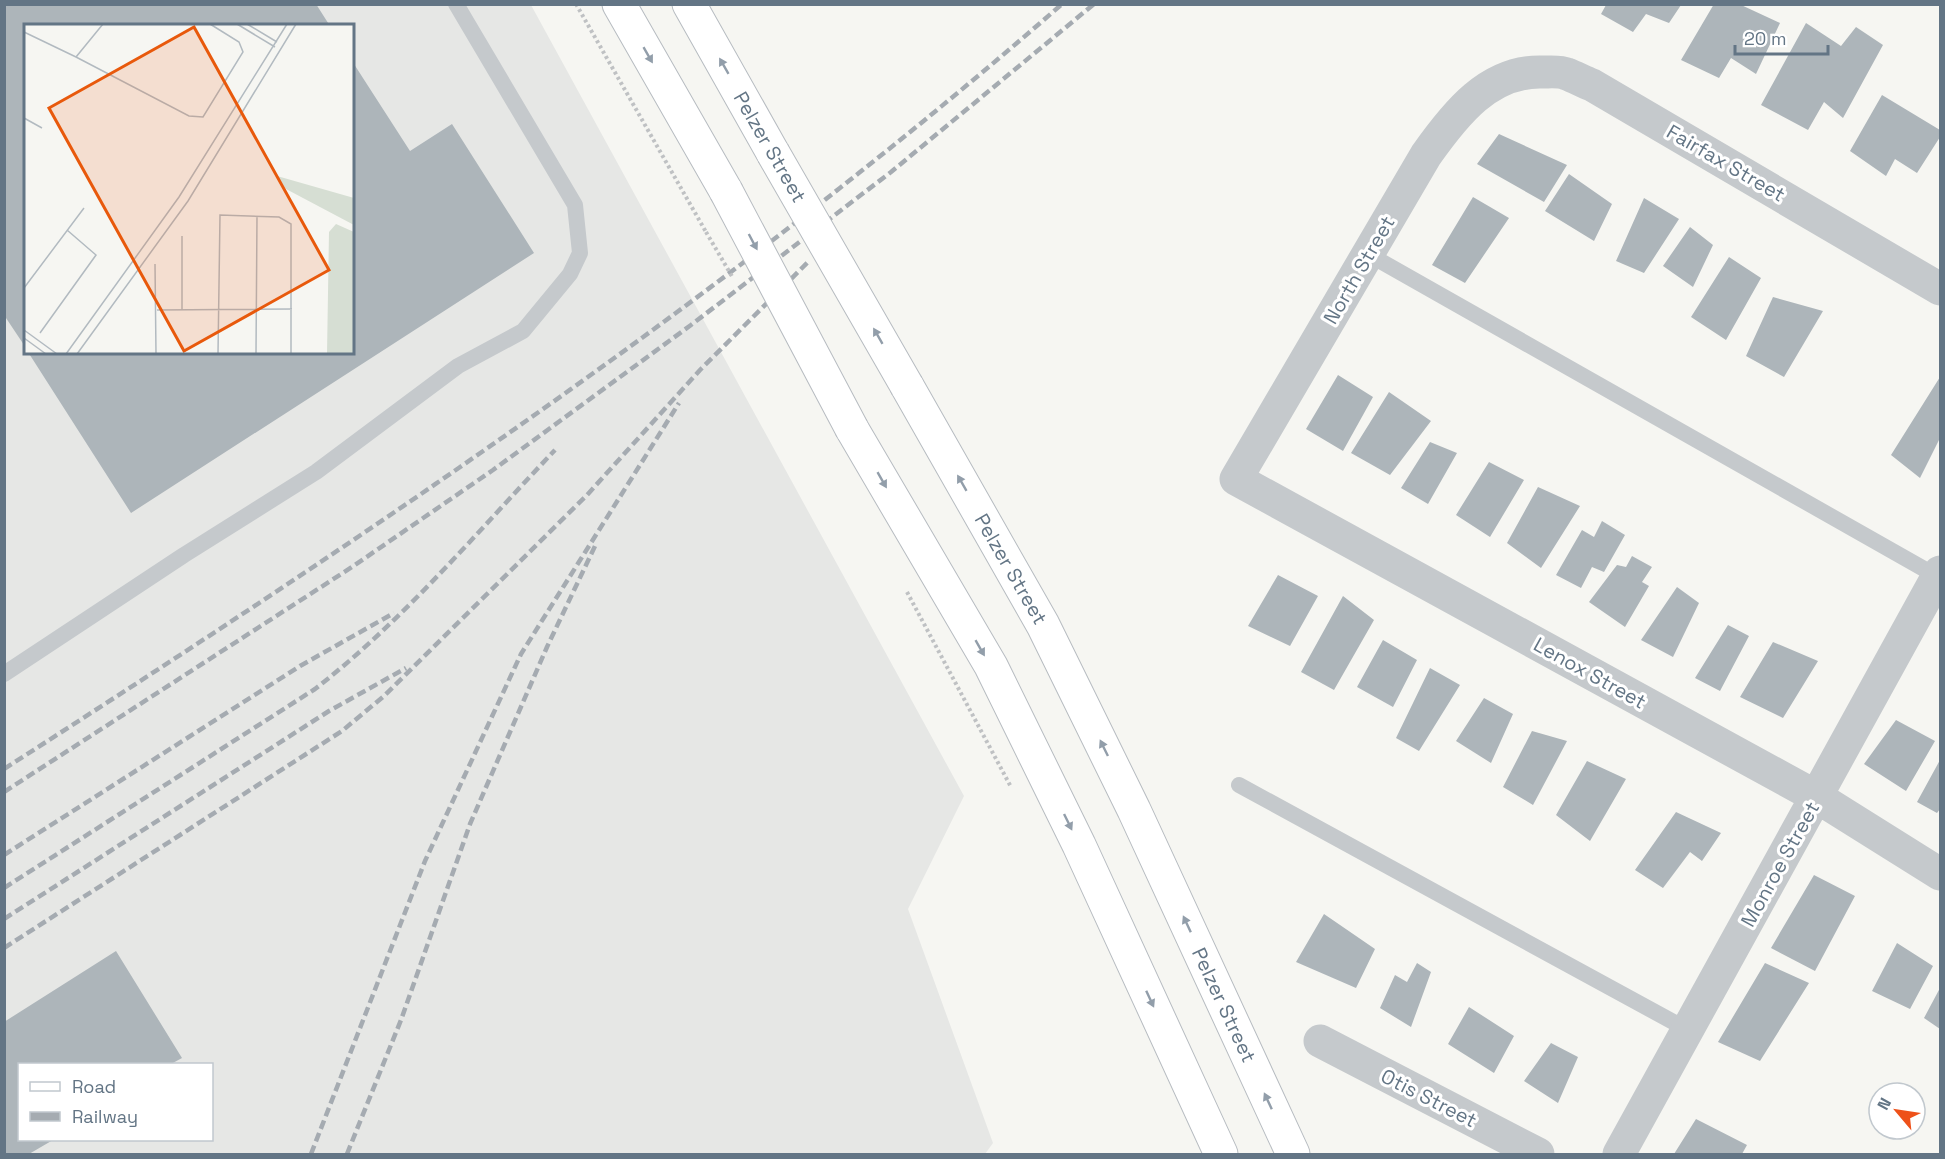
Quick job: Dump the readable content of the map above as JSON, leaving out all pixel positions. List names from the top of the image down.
{
  "streets": {
    "street": [
      "Pelzer Street",
      "Fairfax Street",
      "North Street",
      "Lenox Street",
      "Monroe Street",
      "Otis Street"
    ]
  },
  "crossings": [
    ["Fairfax Street", "North Street"],
    ["North Street", "Lenox Street"],
    ["Lenox Street", "Monroe Street"]
  ],
  "legend": ["Road", "Railway"],
  "scale_bar": "20 m",
  "north": "top left"
}
